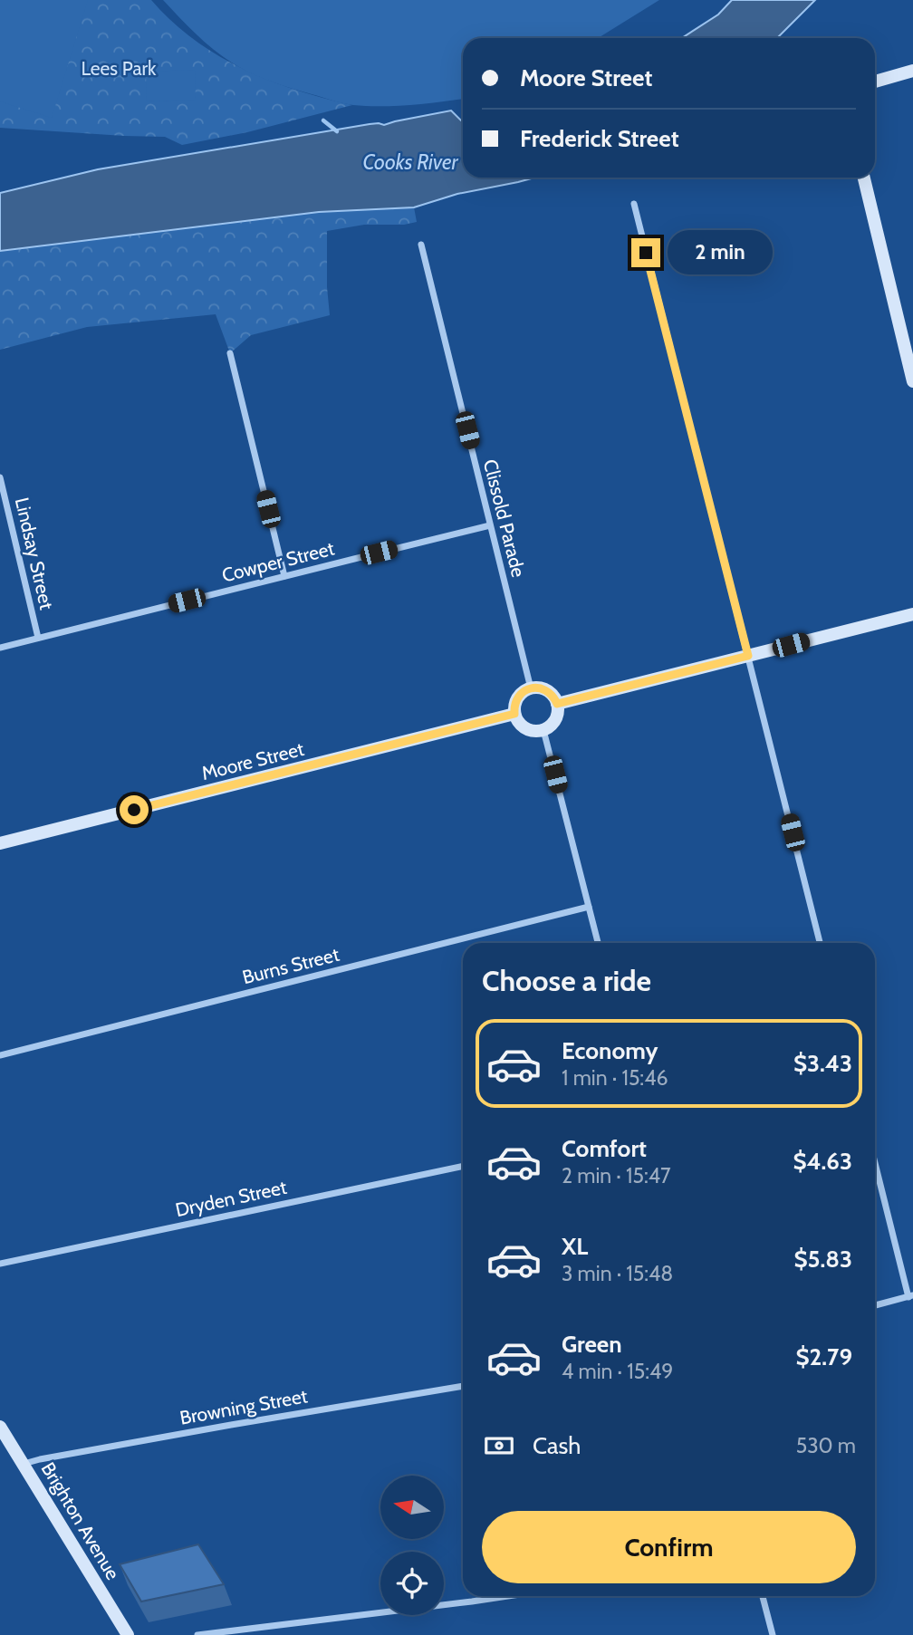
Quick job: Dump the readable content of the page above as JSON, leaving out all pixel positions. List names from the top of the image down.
{
  "streets": {
    "street": [
      "Clissold Parade",
      "Lindsay Street",
      "Cowper Street",
      "Moore Street",
      "Burns Street",
      "Dryden Street",
      "Browning Street",
      "Brighton Avenue"
    ]
  },
  "crossings": [
    ["Clissold Parade", "Cowper Street"],
    ["Clissold Parade", "Moore Street"],
    ["Lindsay Street", "Cowper Street"],
    ["Browning Street", "Brighton Avenue"]
  ],
  "water": ["Cooks River"],
  "parks": ["Lees Park"],
  "north": "left",
  "page": {
    "banner": ["Moore Street", "Frederick Street"],
    "bubble": "2 min",
    "heading": "Choose a ride",
    "list": [
      {
        "name": "Economy",
        "note": "1 min · 15:46",
        "value": "$3.43"
      },
      {
        "name": "Comfort",
        "note": "2 min · 15:47",
        "value": "$4.63"
      },
      {
        "name": "XL",
        "note": "3 min · 15:48",
        "value": "$5.83"
      },
      {
        "name": "Green",
        "note": "4 min · 15:49",
        "value": "$2.79"
      }
    ],
    "pay": ["Cash", "530 m"],
    "buttons": "Confirm"
  }
}
